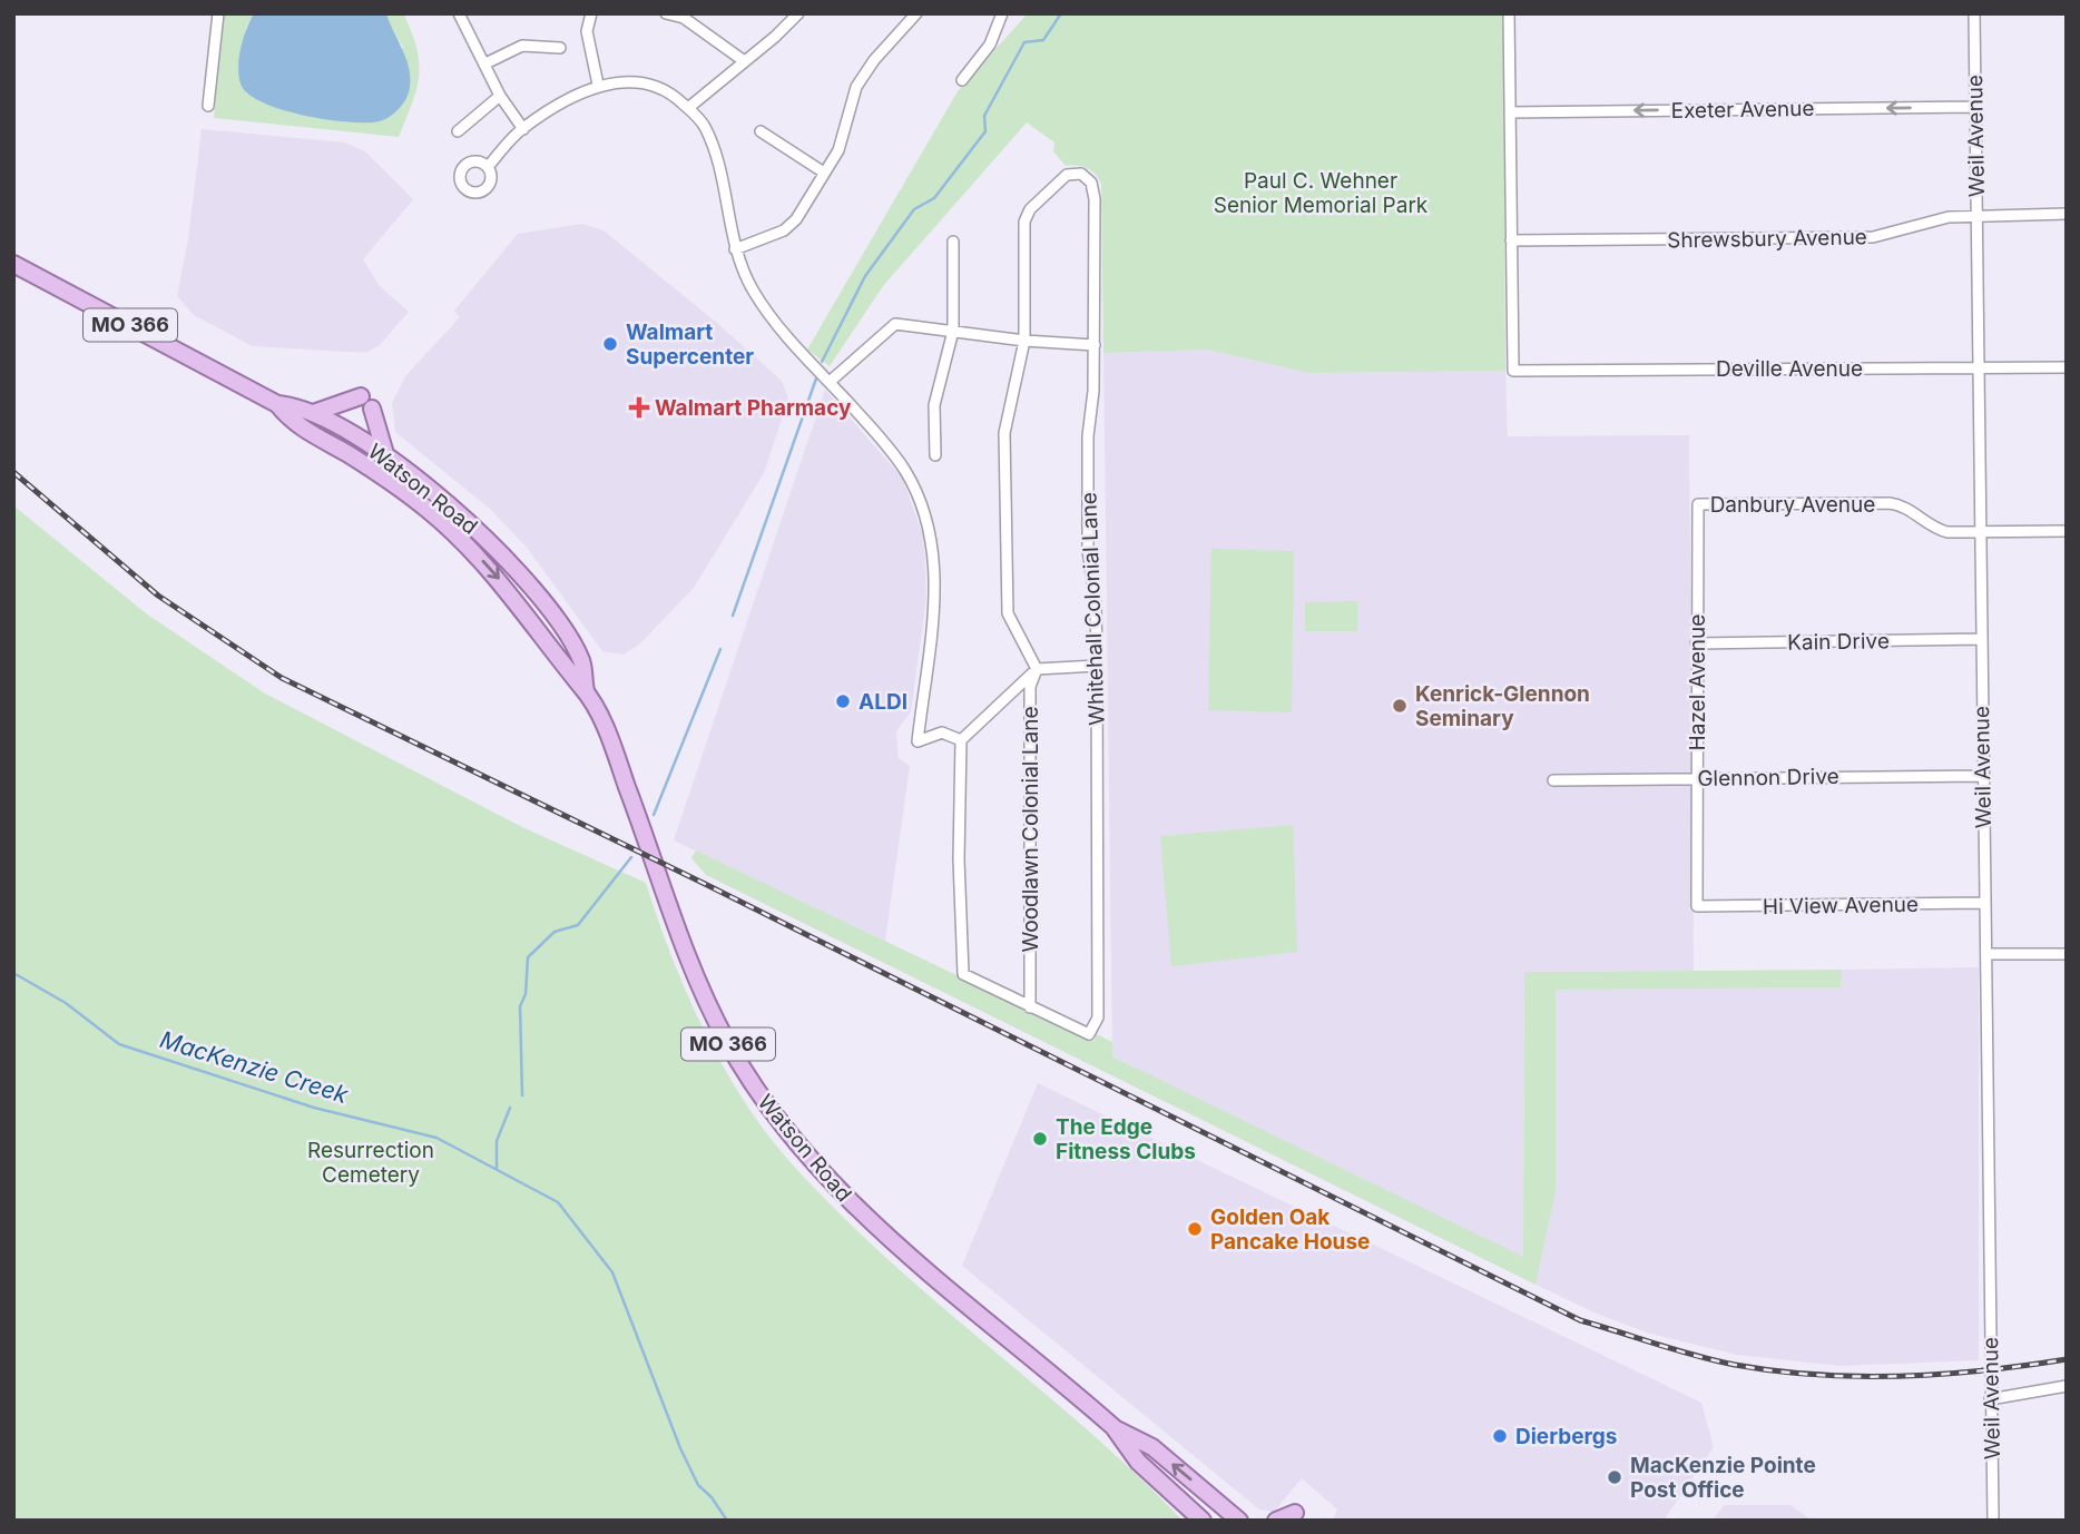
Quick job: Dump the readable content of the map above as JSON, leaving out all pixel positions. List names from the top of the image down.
{
  "streets": {
    "main road": ["MO 366", "Watson Road"],
    "street": [
      "Exeter Avenue",
      "Weil Avenue",
      "Shrewsbury Avenue",
      "Deville Avenue",
      "Danbury Avenue",
      "Whitehall Colonial Lane",
      "Kain Drive",
      "Hazel Avenue",
      "Glennon Drive",
      "Woodlawn Colonial Lane",
      "Hi View Avenue"
    ]
  },
  "crossings": [
    ["Exeter Avenue", "Weil Avenue"],
    ["Weil Avenue", "Shrewsbury Avenue"],
    ["Weil Avenue", "Deville Avenue"],
    ["Weil Avenue", "Danbury Avenue"],
    ["Weil Avenue", "Kain Drive"],
    ["Weil Avenue", "Glennon Drive"],
    ["Weil Avenue", "Hi View Avenue"],
    ["Shrewsbury Avenue", "Deville Avenue"],
    ["Danbury Avenue", "Hazel Avenue"],
    ["Whitehall Colonial Lane", "Woodlawn Colonial Lane"],
    ["Kain Drive", "Hazel Avenue"],
    ["Hazel Avenue", "Glennon Drive"],
    ["Hazel Avenue", "Hi View Avenue"]
  ],
  "one_way": ["Exeter Avenue"],
  "water": ["MacKenzie Creek"],
  "parks": ["Paul C. Wehner Senior Memorial Park", "Resurrection Cemetery"],
  "places": {
    "other": [
      "Walmart Supercenter",
      "ALDI",
      "Kenrick-Glennon Seminary",
      "The Edge Fitness Clubs",
      "Golden Oak Pancake House",
      "Dierbergs",
      "MacKenzie Pointe Post Office"
    ],
    "health": ["Walmart Pharmacy"]
  }
}
